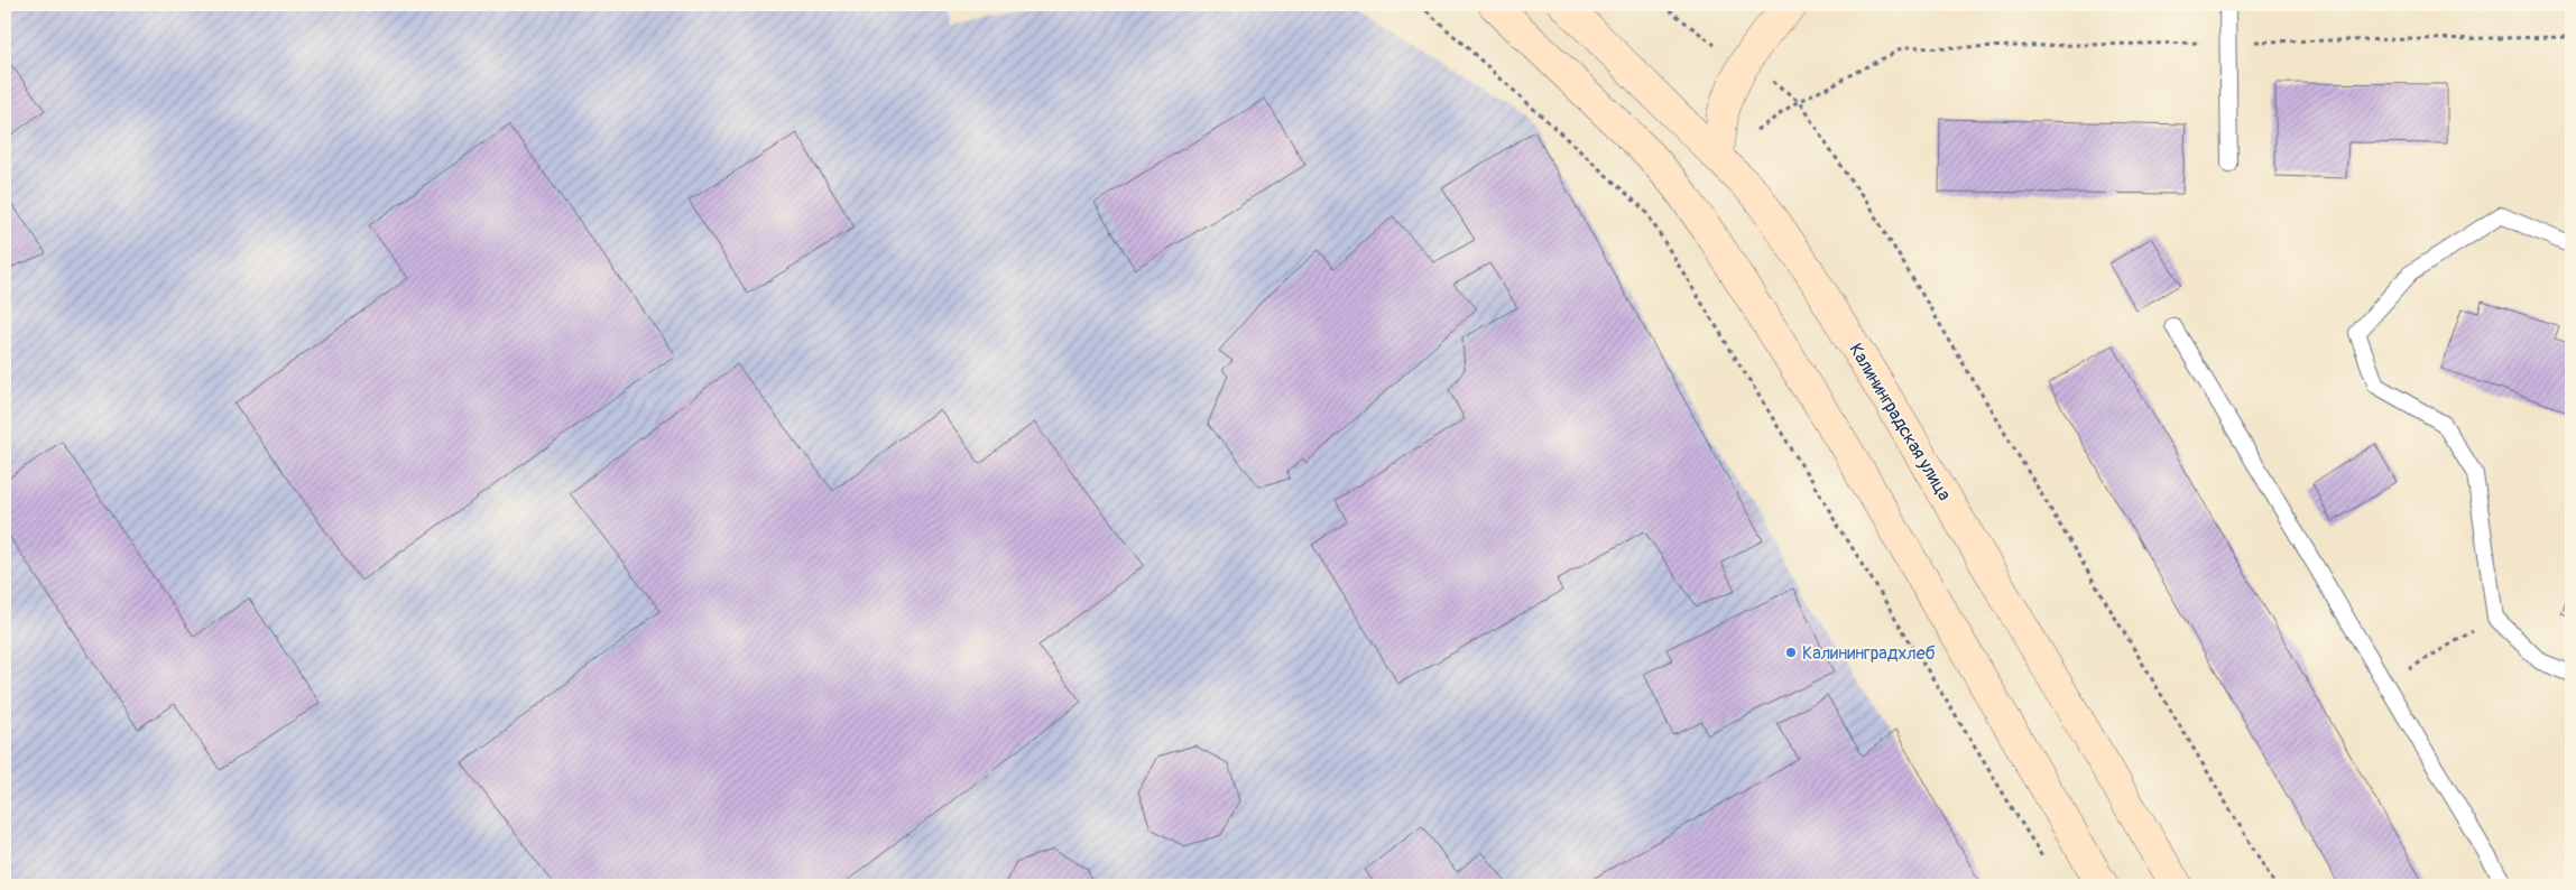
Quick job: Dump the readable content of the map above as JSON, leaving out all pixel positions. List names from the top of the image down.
{
  "streets": {
    "main road": ["Калининградская улица"]
  },
  "places": ["Калининградхлеб"]
}
